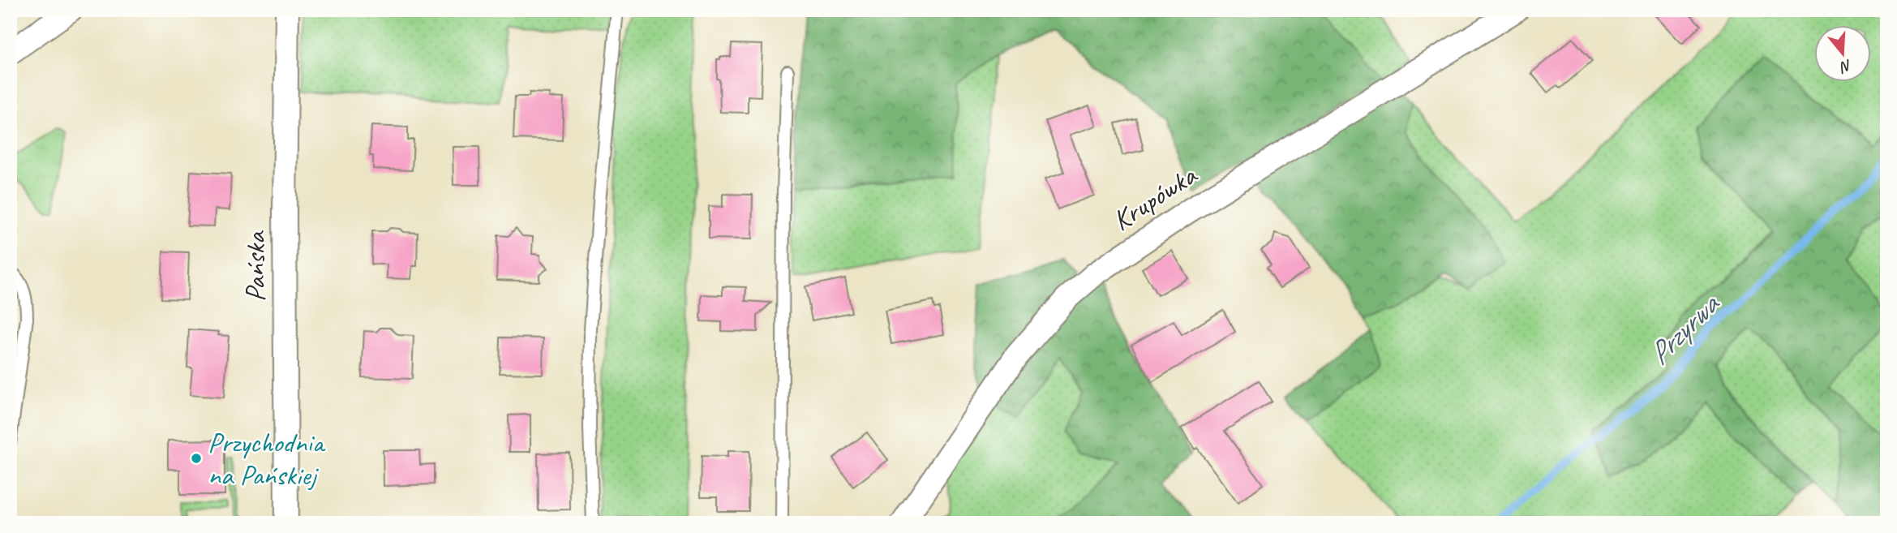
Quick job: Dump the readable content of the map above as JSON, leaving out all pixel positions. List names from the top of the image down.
{
  "streets": {
    "street": ["Krupówka", "Pańska"]
  },
  "water": ["Przyrwa"],
  "places": ["Przychodnia na Pańskiej"],
  "north": "bottom"
}
